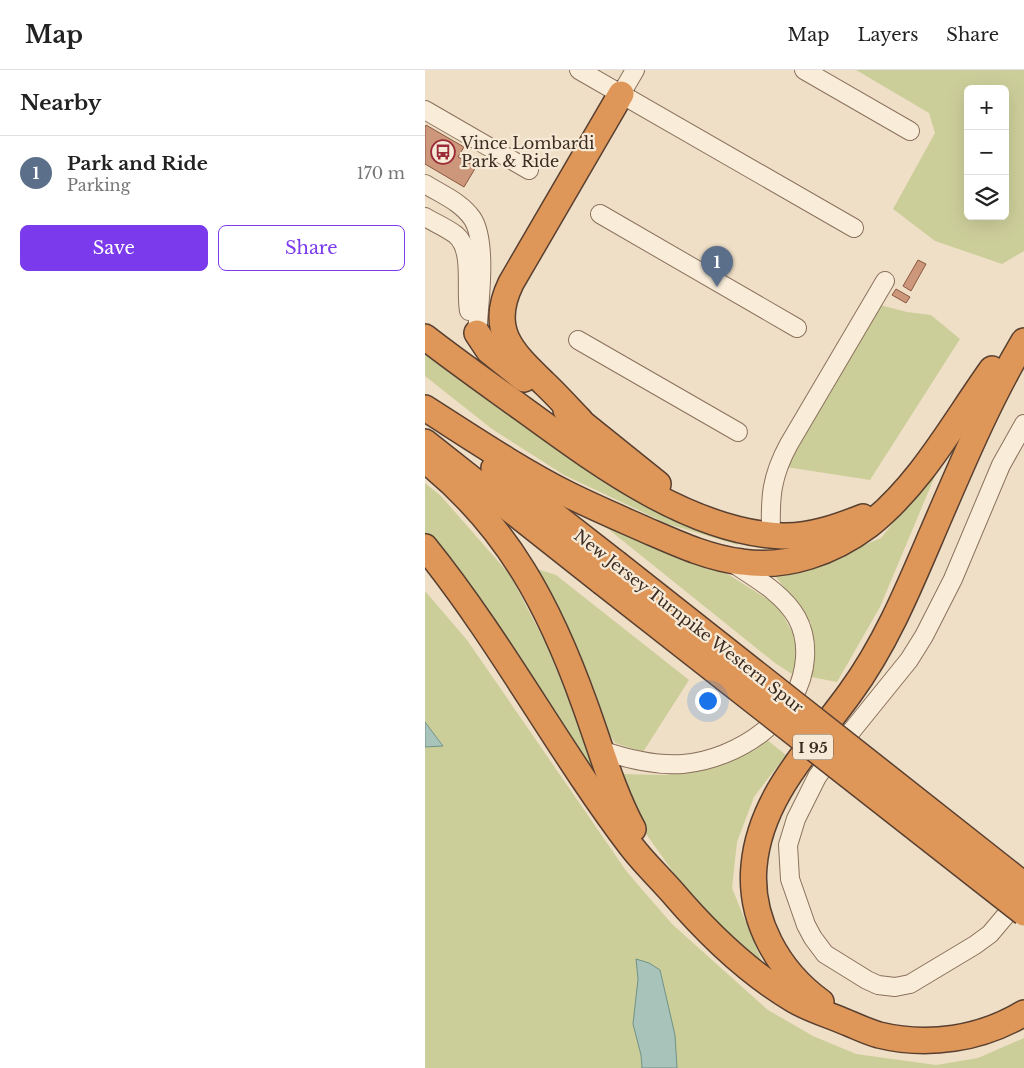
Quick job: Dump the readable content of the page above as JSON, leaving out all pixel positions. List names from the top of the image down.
{
  "streets": {
    "highway": ["New Jersey Turnpike Western Spur", "I 95"]
  },
  "places": {
    "bus stop": ["Vince Lombardi Park & Ride"]
  },
  "page": {
    "header": "Map",
    "nav": ["Map", "Layers", "Share"],
    "heading": "Nearby",
    "map_buttons": ["+", "−"],
    "list": [
      {
        "mark": "1",
        "name": "Park and Ride",
        "note": "Parking",
        "value": "170 m"
      }
    ],
    "buttons": ["Save", "Share"],
    "pins": "1"
  }
}
